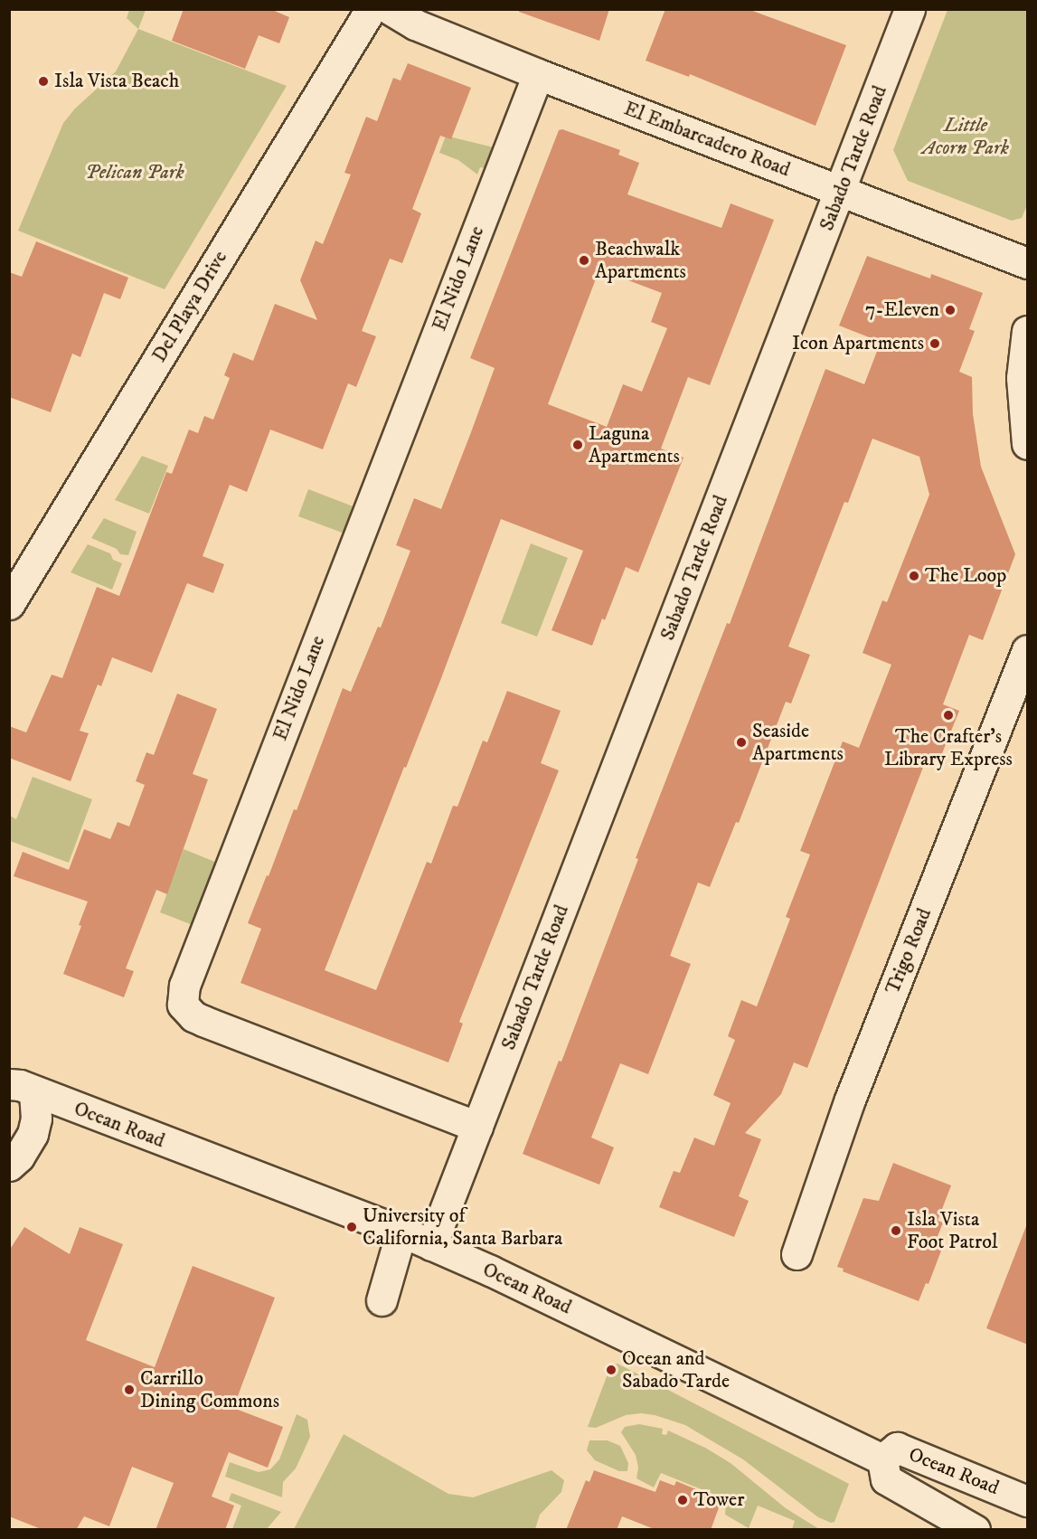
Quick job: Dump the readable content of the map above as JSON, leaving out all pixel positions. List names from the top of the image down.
{
  "streets": {
    "street": [
      "El Embarcadero Road",
      "Sabado Tarde Road",
      "El Nido Lane",
      "Del Playa Drive",
      "Trigo Road",
      "Ocean Road"
    ]
  },
  "crossings": [
    ["El Embarcadero Road", "Sabado Tarde Road"],
    ["El Embarcadero Road", "El Nido Lane"],
    ["Sabado Tarde Road", "El Nido Lane"],
    ["Sabado Tarde Road", "Ocean Road"]
  ],
  "parks": ["Little Acorn Park", "Pelican Park"],
  "places": [
    "Isla Vista Beach",
    "Beachwalk Apartments",
    "7-Eleven",
    "Icon Apartments",
    "Laguna Apartments",
    "The Loop",
    "The Crafter's Library Express",
    "Seaside Apartments",
    "University of California, Santa Barbara",
    "Isla Vista Foot Patrol",
    "Ocean and Sabado Tarde",
    "Carrillo Dining Commons",
    "Tower"
  ]
}
